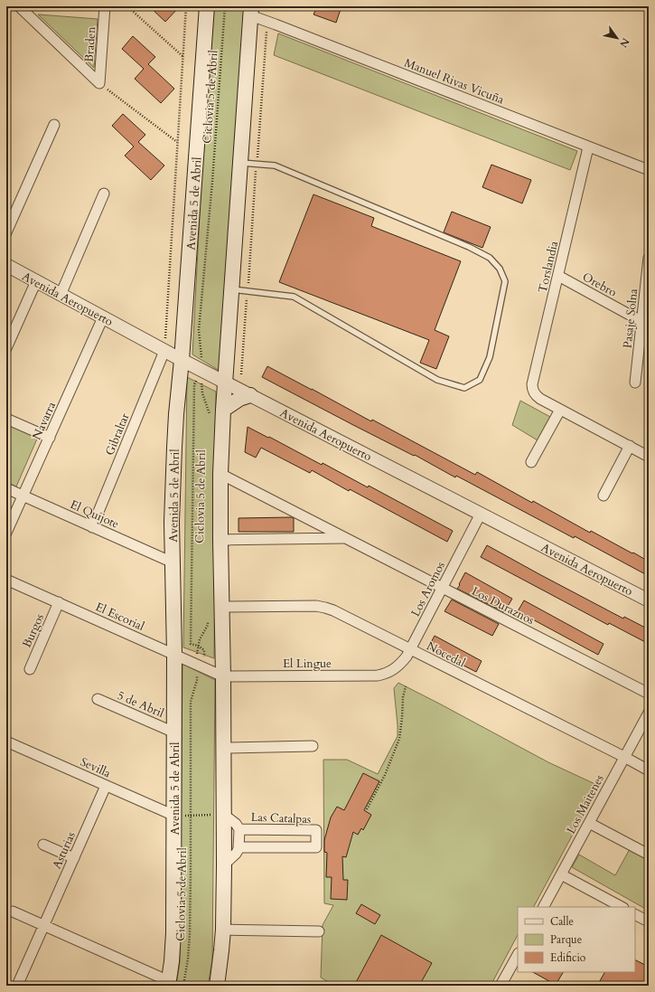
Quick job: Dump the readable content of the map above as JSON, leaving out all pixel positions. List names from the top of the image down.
{
  "streets": {
    "main road": ["Avenida 5 de Abril"],
    "street": [
      "Braden",
      "Manuel Rivas Vicuña",
      "Torslandia",
      "Orebro",
      "Avenida Aeropuerto",
      "Pasaje Solna",
      "Navarra",
      "Gibraltar",
      "El Quijote",
      "Los Aromos",
      "Los Duraznos",
      "El Escorial",
      "Burgos",
      "Nocedal",
      "El Lingue",
      "5 de Abril",
      "Sevilla",
      "Los Maitenes",
      "Las Catalpas",
      "Asturias"
    ],
    "path": ["Ciclovia 5 de Abril"]
  },
  "crossings": [
    ["Manuel Rivas Vicuña", "Torslandia"],
    ["Ciclovia 5 de Abril", "Avenida Aeropuerto"],
    ["Ciclovia 5 de Abril", "El Escorial"],
    ["Avenida 5 de Abril", "Avenida Aeropuerto"],
    ["Avenida 5 de Abril", "El Quijote"],
    ["Avenida 5 de Abril", "El Escorial"],
    ["Avenida 5 de Abril", "5 de Abril"],
    ["Avenida 5 de Abril", "Sevilla"],
    ["Torslandia", "Orebro"],
    ["Orebro", "Pasaje Solna"],
    ["Avenida Aeropuerto", "Navarra"],
    ["Avenida Aeropuerto", "Gibraltar"],
    ["Avenida Aeropuerto", "Los Aromos"],
    ["Navarra", "El Quijote"],
    ["Gibraltar", "El Quijote"],
    ["Los Aromos", "Los Duraznos"],
    ["Los Aromos", "Nocedal"],
    ["Los Aromos", "El Lingue"],
    ["El Escorial", "Burgos"],
    ["El Escorial", "El Lingue"],
    ["Nocedal", "Los Maitenes"],
    ["Sevilla", "Asturias"]
  ],
  "legend": ["Calle", "Parque", "Edificio"],
  "north": "bottom right"
}
